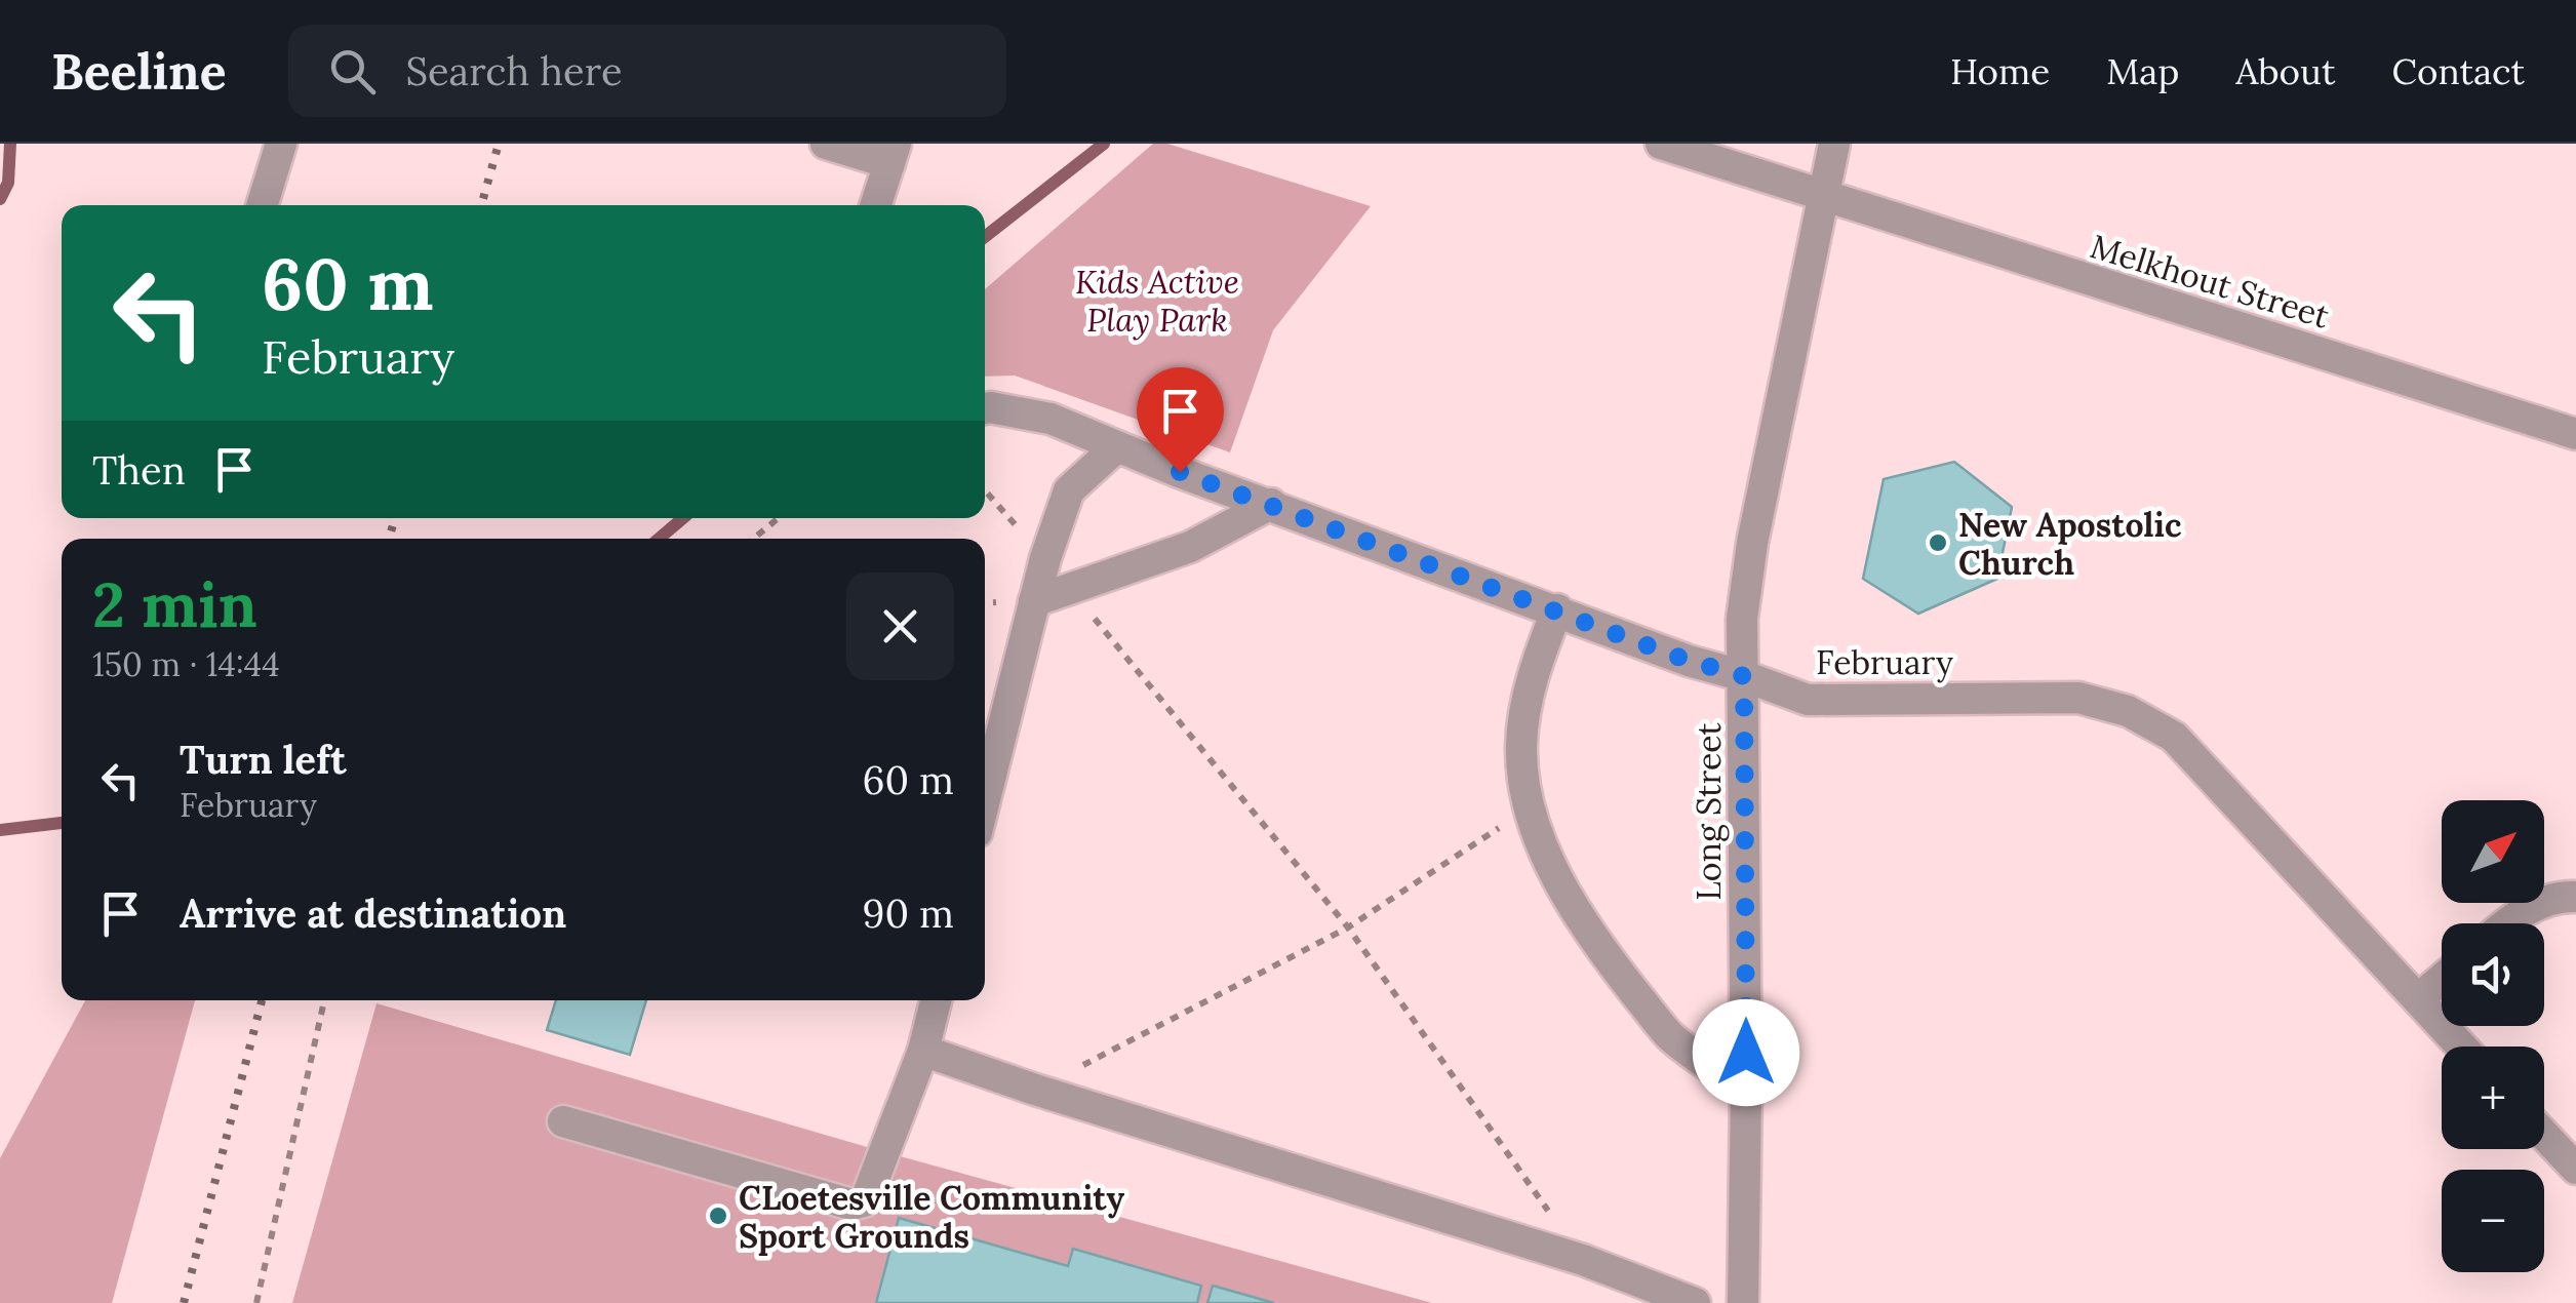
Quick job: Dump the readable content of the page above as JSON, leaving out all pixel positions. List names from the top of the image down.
{
  "streets": {
    "street": ["Melkhout Street", "February", "Long Street"]
  },
  "crossings": [
    ["Melkhout Street", "Long Street"],
    ["February", "Long Street"]
  ],
  "parks": ["Kids Active Play Park"],
  "places": ["New Apostolic Church", "CLoetesville Community Sport Grounds"],
  "north": "top right",
  "page": {
    "header": "Beeline",
    "search": "Search here",
    "nav": [
      "Home",
      "Map",
      "About",
      "Contact"
    ],
    "turn": ["60 m", "February"],
    "then": "Then",
    "heading": ["2 min", "150 m · 14:44"],
    "list": [
      {
        "name": "Turn left",
        "note": "February",
        "value": "60 m"
      },
      {
        "name": "Arrive at destination",
        "value": "90 m"
      }
    ],
    "map_buttons": ["+", "−"]
  }
}
